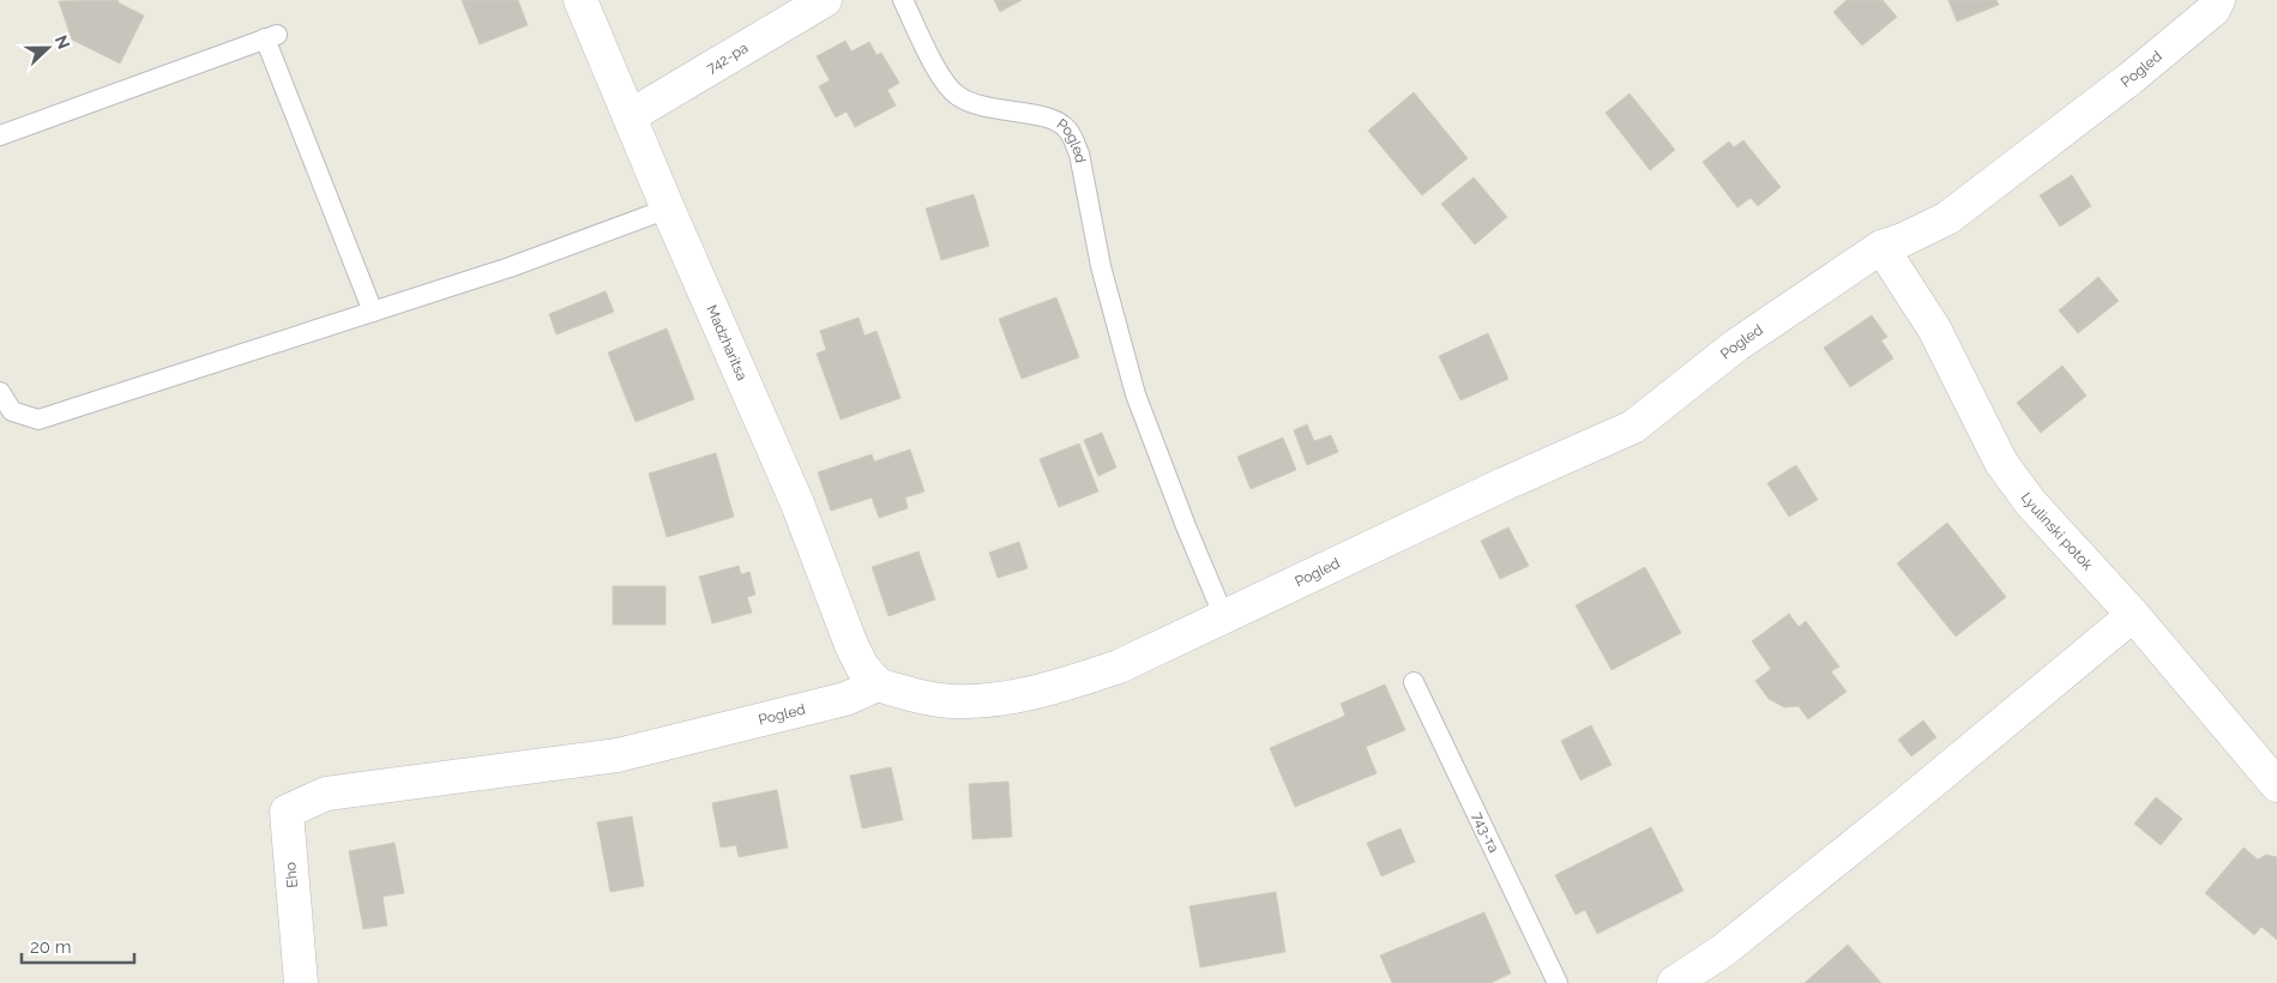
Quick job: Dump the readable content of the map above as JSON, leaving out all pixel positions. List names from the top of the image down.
{
  "streets": {
    "street": [
      "742-ра",
      "Pogled",
      "Madzharitsa",
      "Lyulinski potok",
      "Eho"
    ],
    "lane": ["743-та"]
  },
  "crossings": [
    ["742-ра", "Madzharitsa"],
    ["Pogled", "Madzharitsa"],
    ["Pogled", "Lyulinski potok"],
    ["Pogled", "Eho"]
  ],
  "scale_bar": "20 m",
  "north": "right"
}
